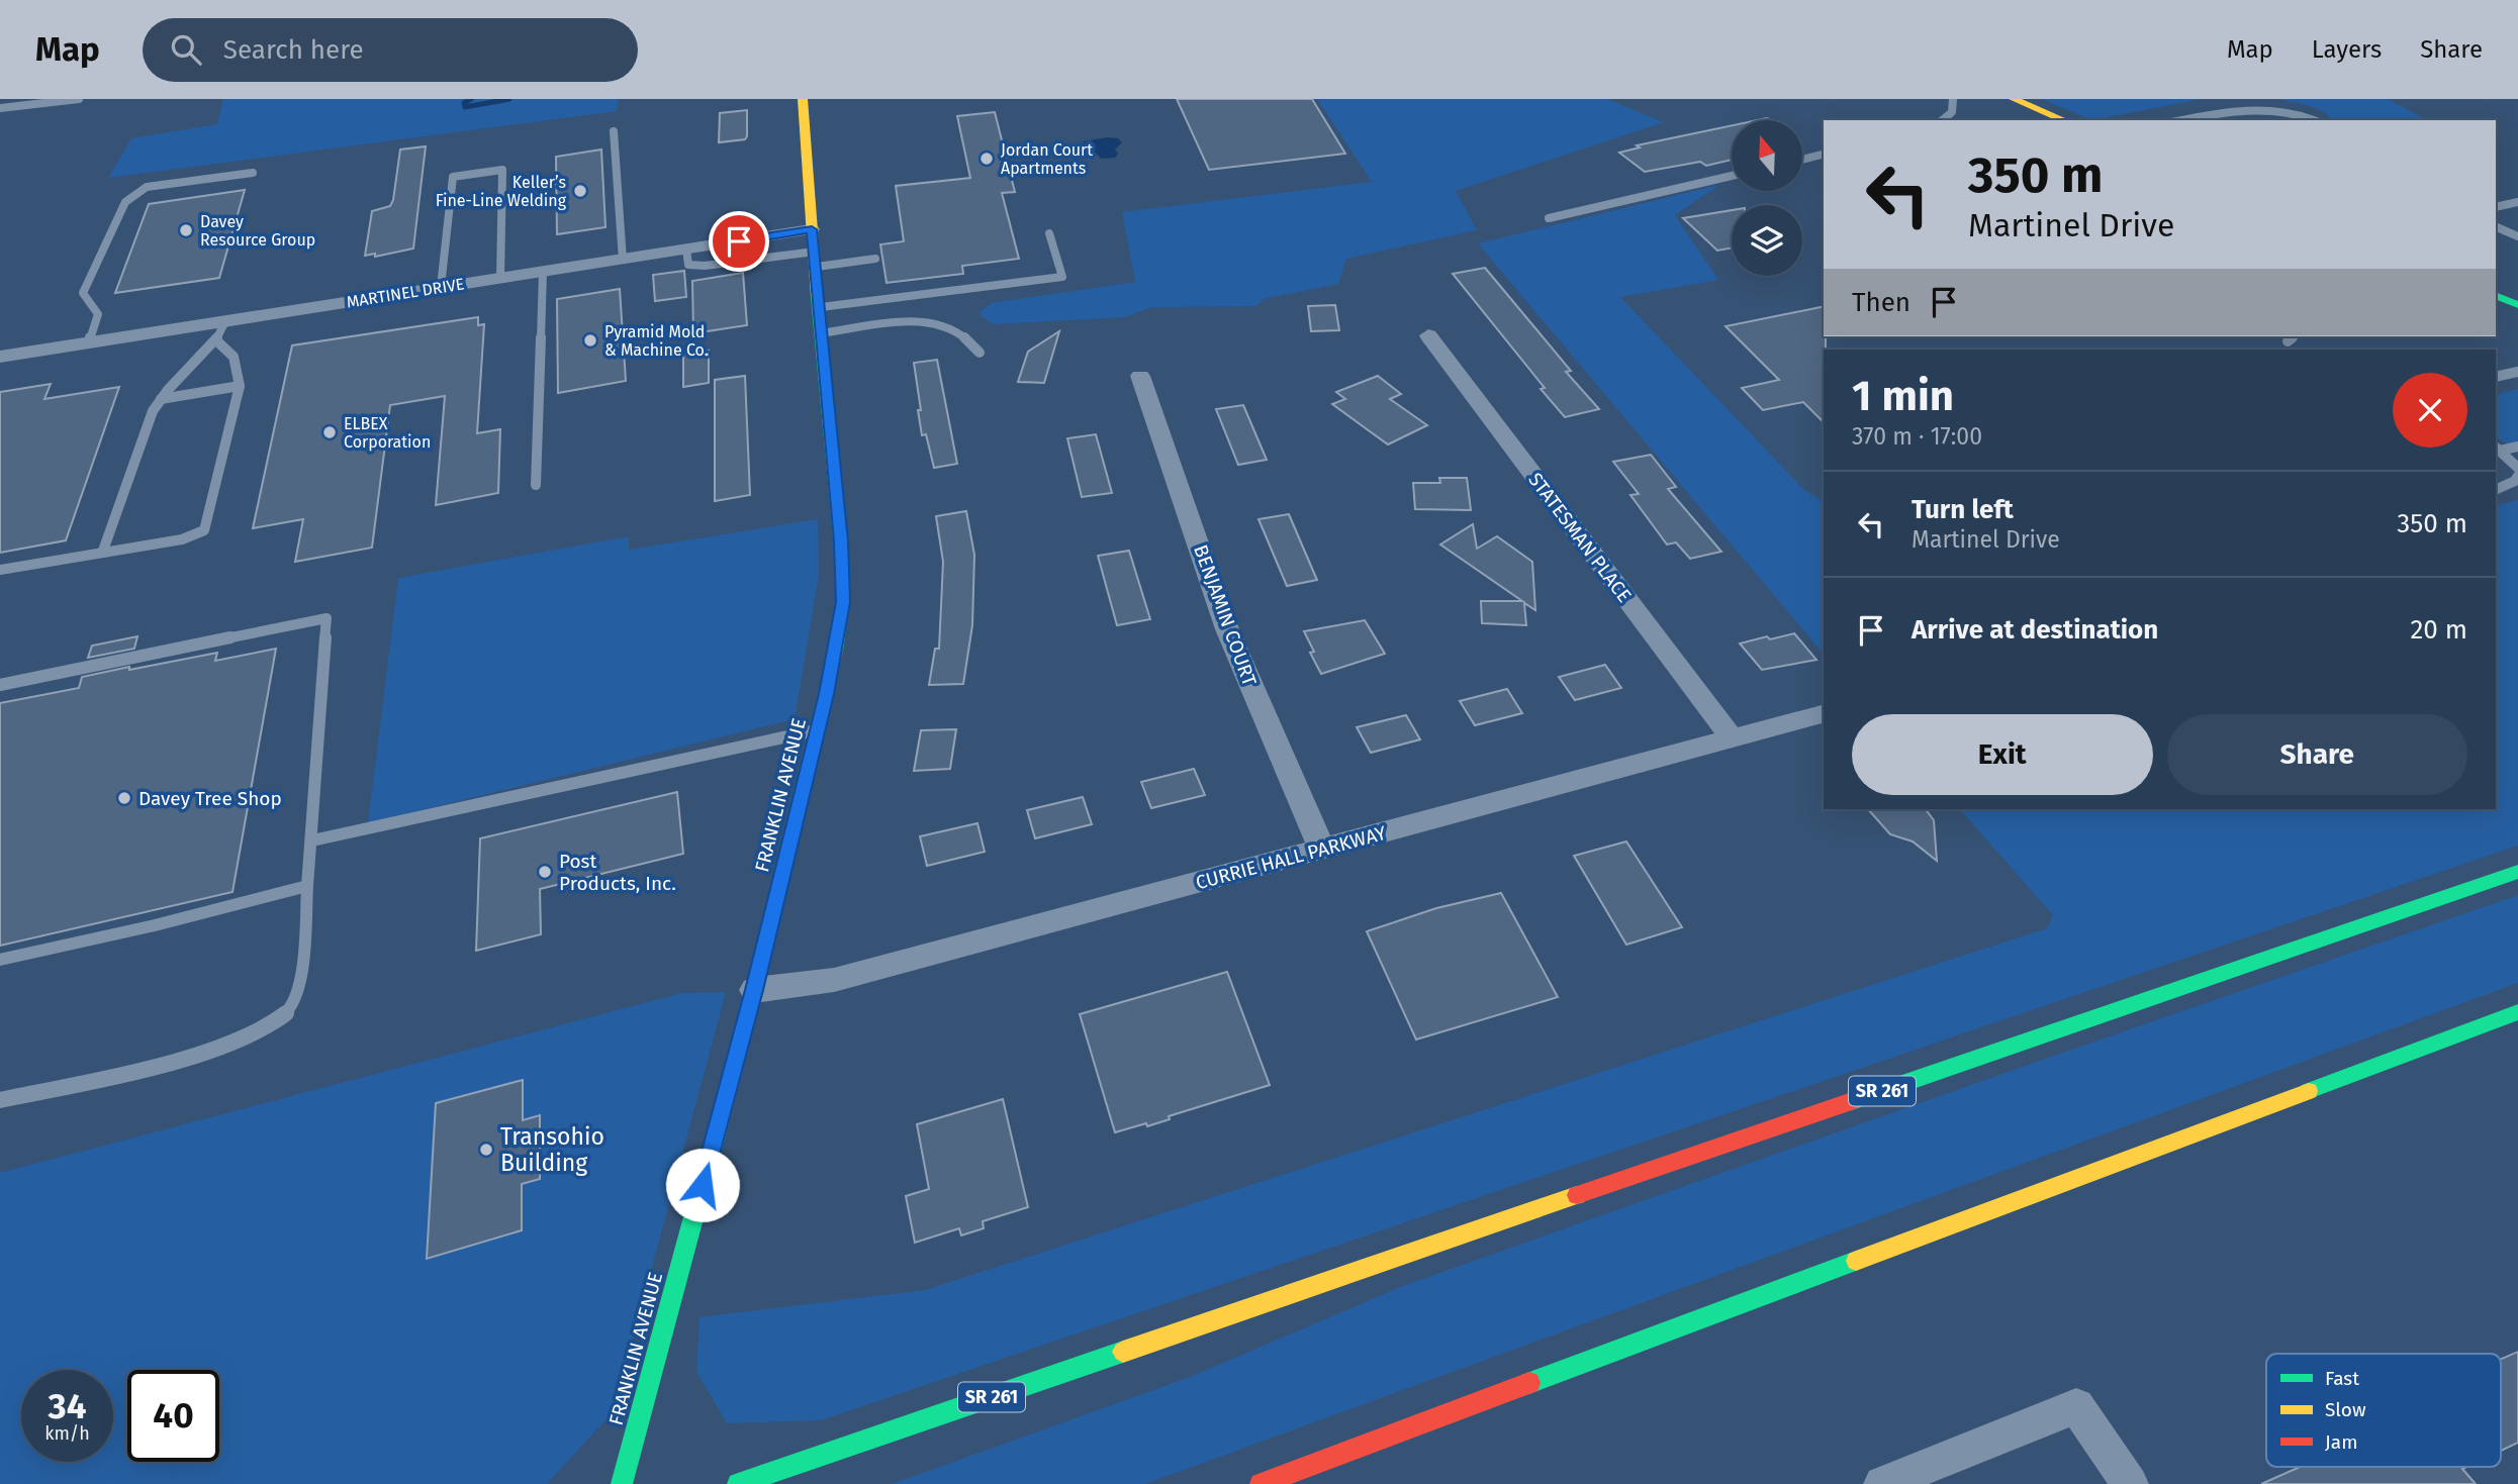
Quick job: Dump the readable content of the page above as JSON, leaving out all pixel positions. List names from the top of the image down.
{
  "streets": {
    "main road": ["FRANKLIN AVENUE", "SR 261"],
    "street": [
      "MARTINEL DRIVE",
      "STATESMAN PLACE",
      "BENJAMIN COURT",
      "CURRIE HALL PARKWAY"
    ]
  },
  "crossings": [
    ["MARTINEL DRIVE", "FRANKLIN AVENUE"],
    ["STATESMAN PLACE", "CURRIE HALL PARKWAY"],
    ["BENJAMIN COURT", "CURRIE HALL PARKWAY"],
    ["FRANKLIN AVENUE", "CURRIE HALL PARKWAY"]
  ],
  "places": [
    "Jordan Court Apartments",
    "Keller’s Fine-Line Welding",
    "Davey Resource Group",
    "Pyramid Mold & Machine Co.",
    "ELBEX Corporation",
    "Davey Tree Shop",
    "Post Products, Inc.",
    "Transohio Building"
  ],
  "legend": ["Fast", "Slow", "Jam"],
  "north": "top",
  "page": {
    "header": "Map",
    "search": "Search here",
    "nav": ["Map", "Layers", "Share"],
    "turn": ["350 m", "Martinel Drive"],
    "then": "Then",
    "heading": ["1 min", "370 m · 17:00"],
    "list": [
      {
        "name": "Turn left",
        "note": "Martinel Drive",
        "value": "350 m"
      },
      {
        "name": "Arrive at destination",
        "value": "20 m"
      }
    ],
    "buttons": ["Exit", "Share"],
    "speed": "34 km/h",
    "limit": "40"
  }
}
